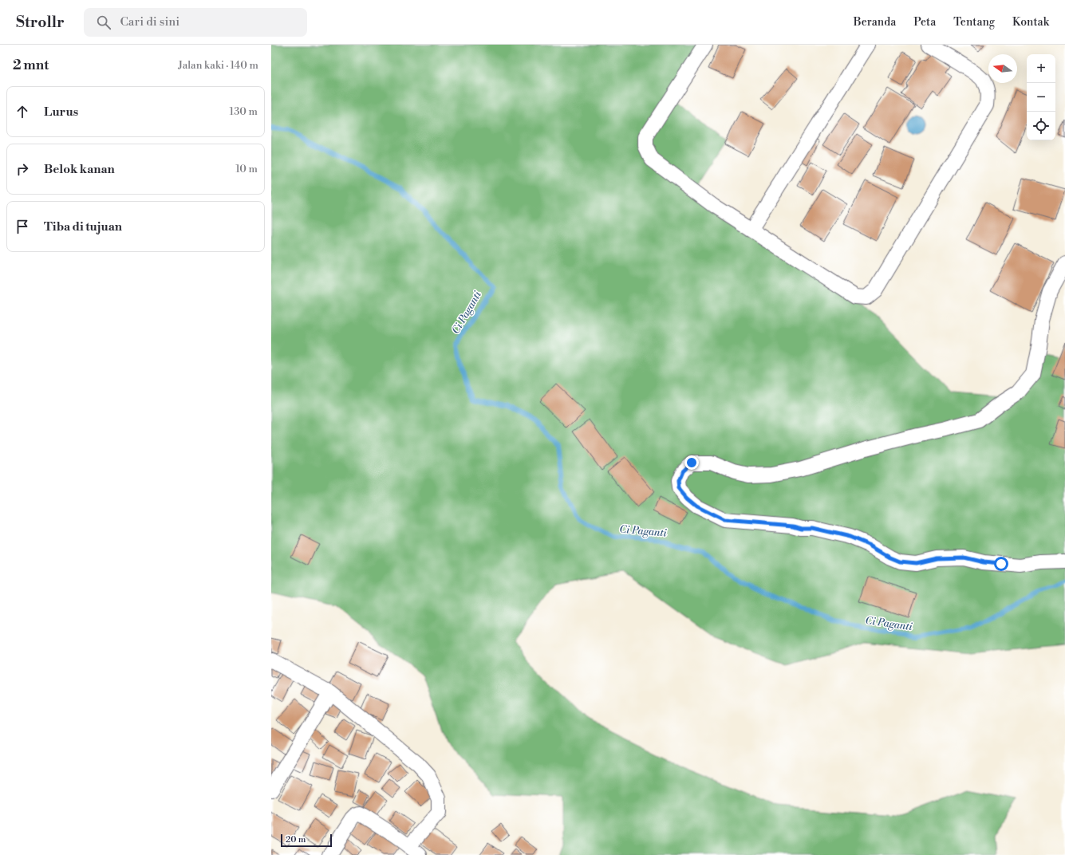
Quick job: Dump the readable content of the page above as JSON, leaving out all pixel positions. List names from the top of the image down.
{
  "water": ["Ci Paganti"],
  "scale_bar": "20 m",
  "north": "left",
  "page": {
    "header": "Strollr",
    "search": "Cari di sini",
    "nav": [
      "Beranda",
      "Peta",
      "Tentang",
      "Kontak"
    ],
    "heading": ["2 mnt", "Jalan kaki · 140 m"],
    "map_buttons": ["+", "−"],
    "list": [
      ["Lurus", "130 m"],
      ["Belok kanan", "10 m"],
      "Tiba di tujuan"
    ],
    "scale": "20 m"
  }
}
